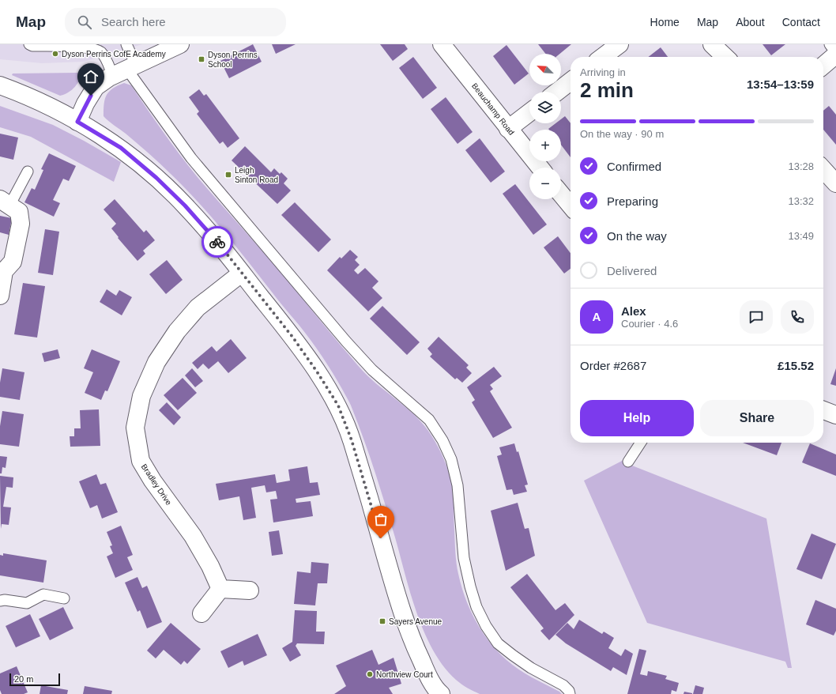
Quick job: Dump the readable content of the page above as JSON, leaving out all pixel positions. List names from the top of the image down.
{
  "streets": {
    "street": ["Beauchamp Road", "Bradley Drive"]
  },
  "places": {
    "other": ["Dyson Perrins CofE Academy", "Northview Court"],
    "transit": ["Dyson Perrins School", "Leigh Sinton Road", "Sayers Avenue"]
  },
  "scale_bar": "20 m",
  "north": "top left",
  "page": {
    "header": "Map",
    "search": "Search here",
    "nav": [
      "Home",
      "Map",
      "About",
      "Contact"
    ],
    "map_buttons": ["+", "−"],
    "heading": ["2 min", "Arriving in", "13:54–13:59"],
    "panel": [
      "Alex",
      "Courier · 4.6",
      "Order #2687",
      "£15.52"
    ],
    "bar": "On the way · 90 m",
    "list": [
      ["Confirmed", "13:28"],
      ["Preparing", "13:32"],
      ["On the way", "13:49"],
      "Delivered"
    ],
    "round": "A",
    "buttons": ["Help", "Share"],
    "scale": "20 m"
  }
}
